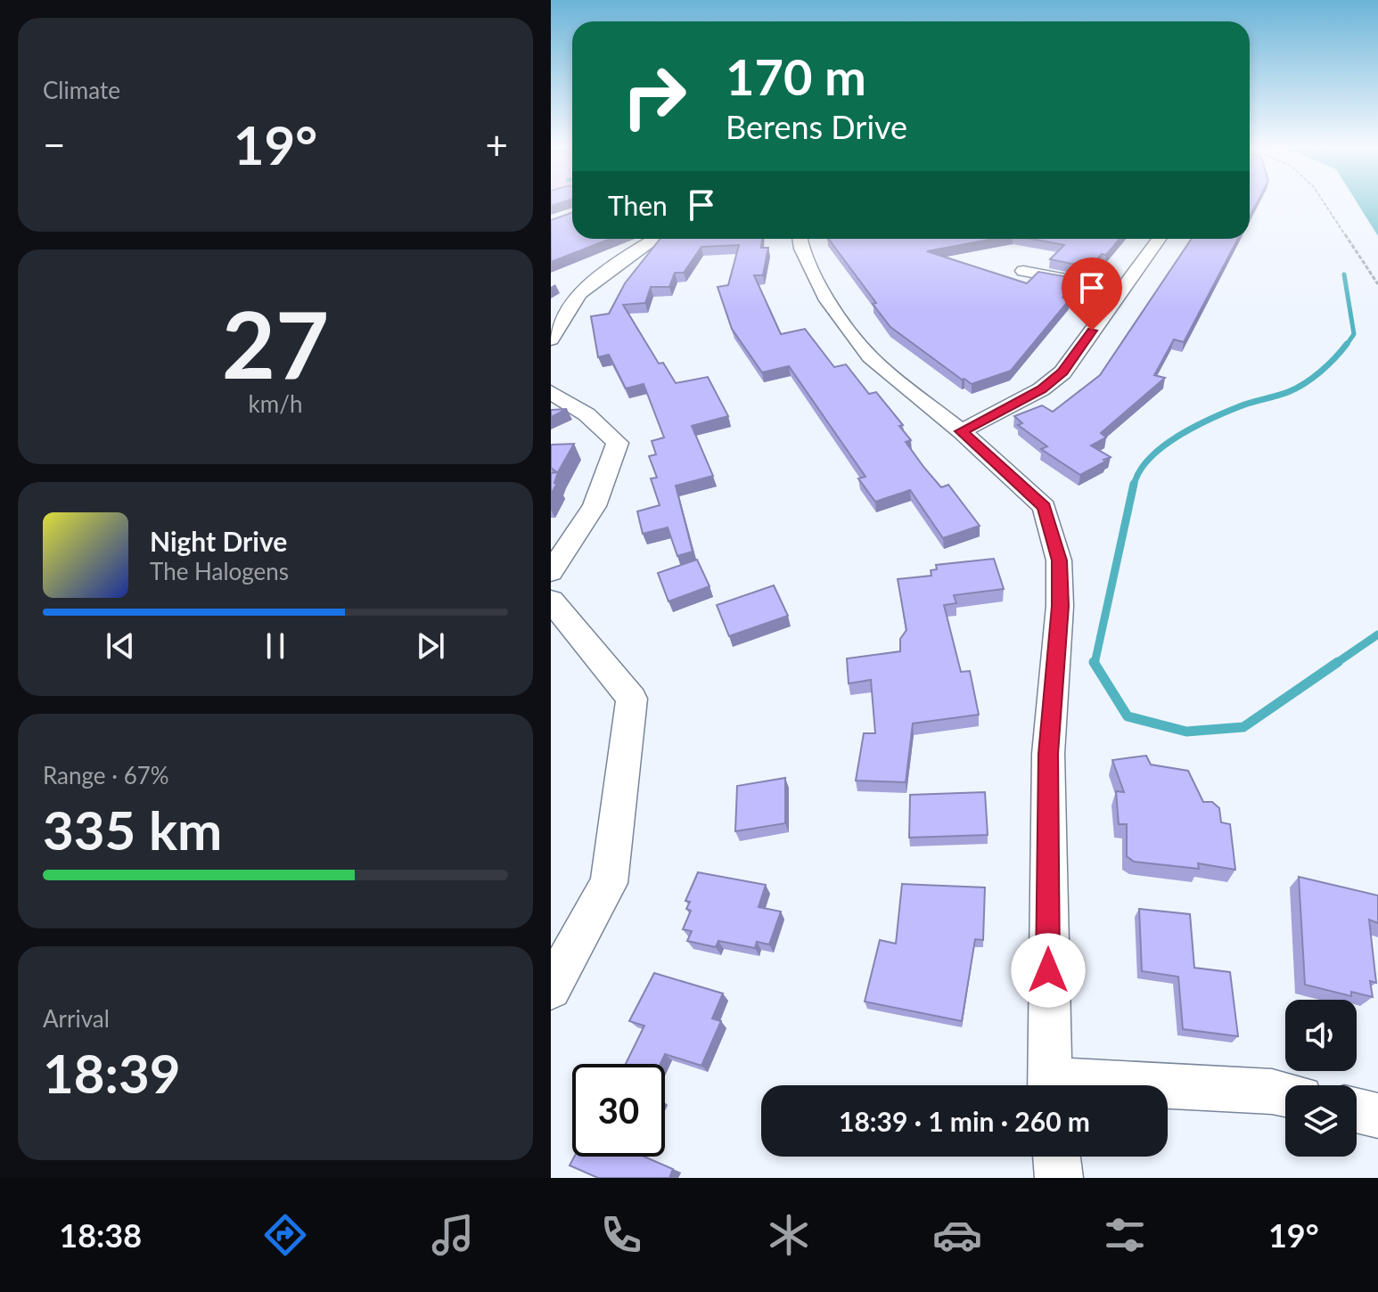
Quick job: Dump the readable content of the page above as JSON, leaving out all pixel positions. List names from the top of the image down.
{
  "page": {
    "tile": [
      "Climate",
      ["27", "km/h"],
      ["Range · 67%", "335 km"],
      ["Arrival", "18:39"]
    ],
    "turn": ["170 m", "Berens Drive"],
    "heat": ["−", "19°", "+"],
    "then": "Then",
    "song": ["Night Drive", "The Halogens"],
    "limit": "30",
    "trip": "18:39 · 1 min · 260 m",
    "tabs": ["18:38", "19°"]
  }
}
